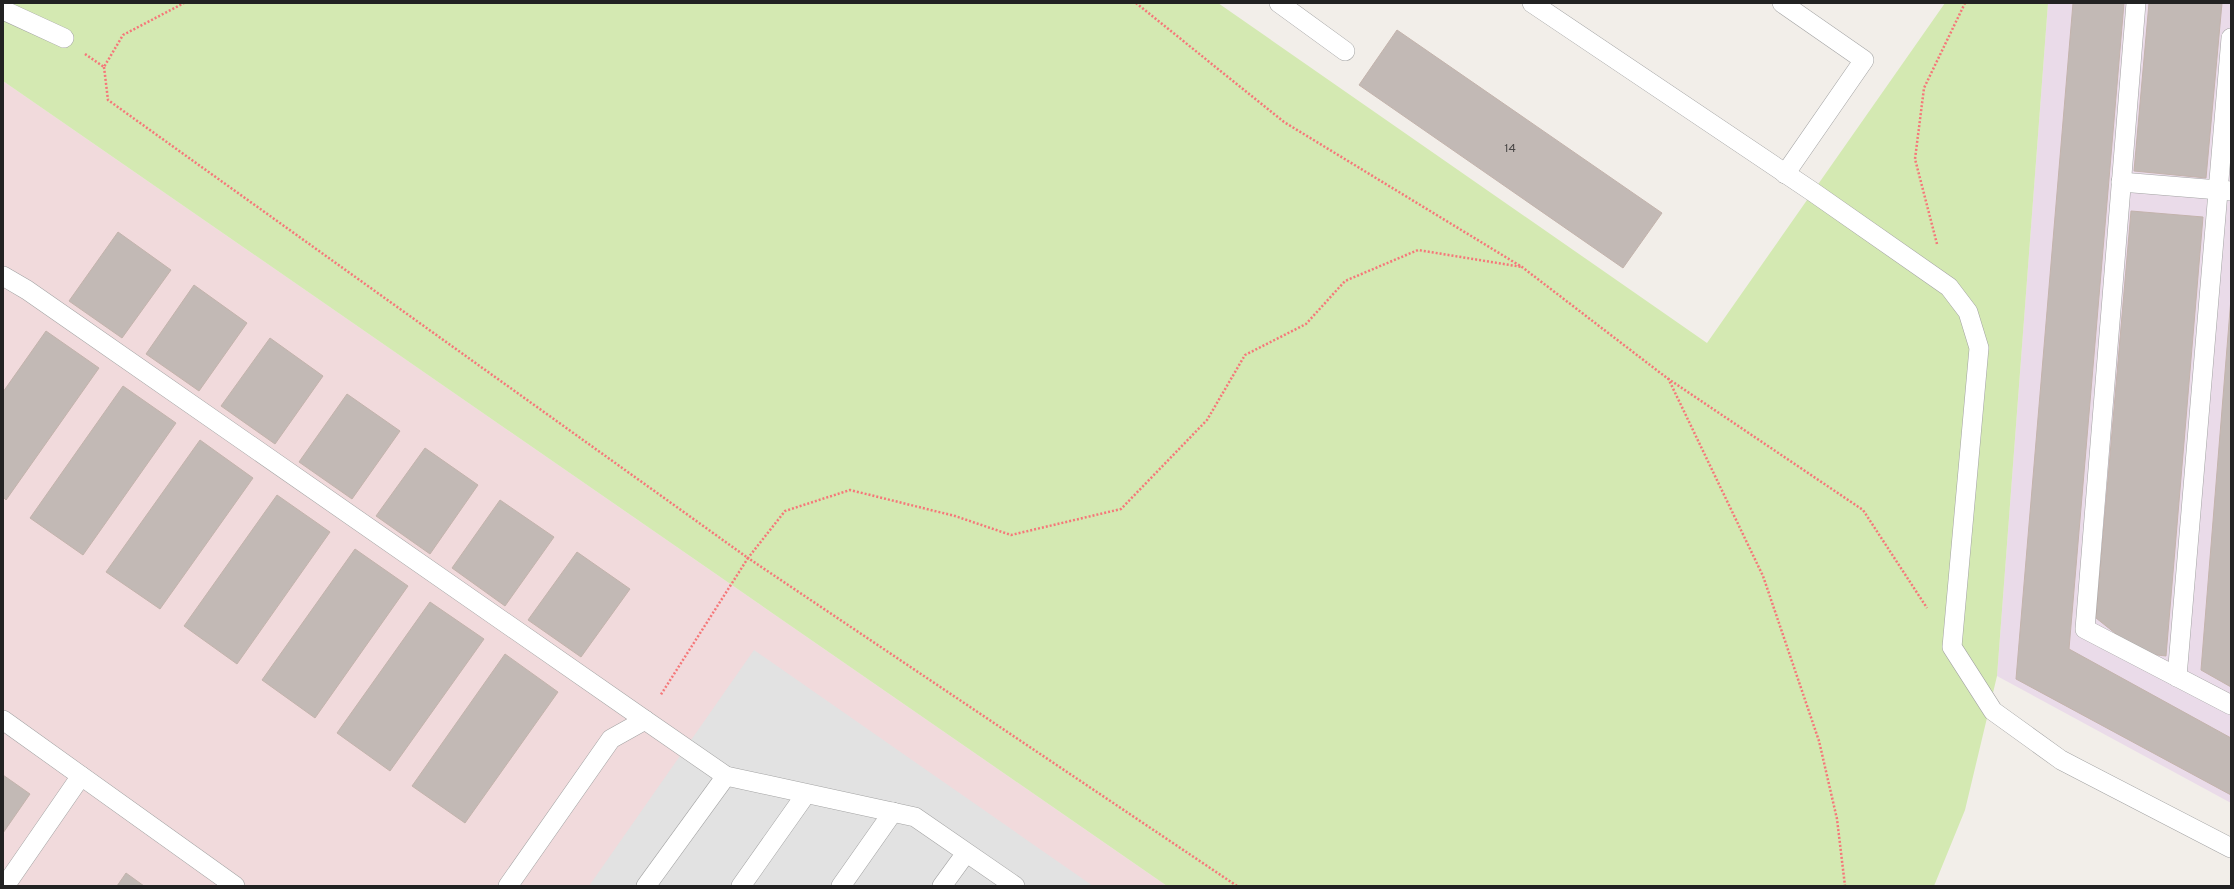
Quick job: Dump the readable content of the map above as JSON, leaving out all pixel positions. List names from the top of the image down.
{
  "house_numbers": ["14"]
}
